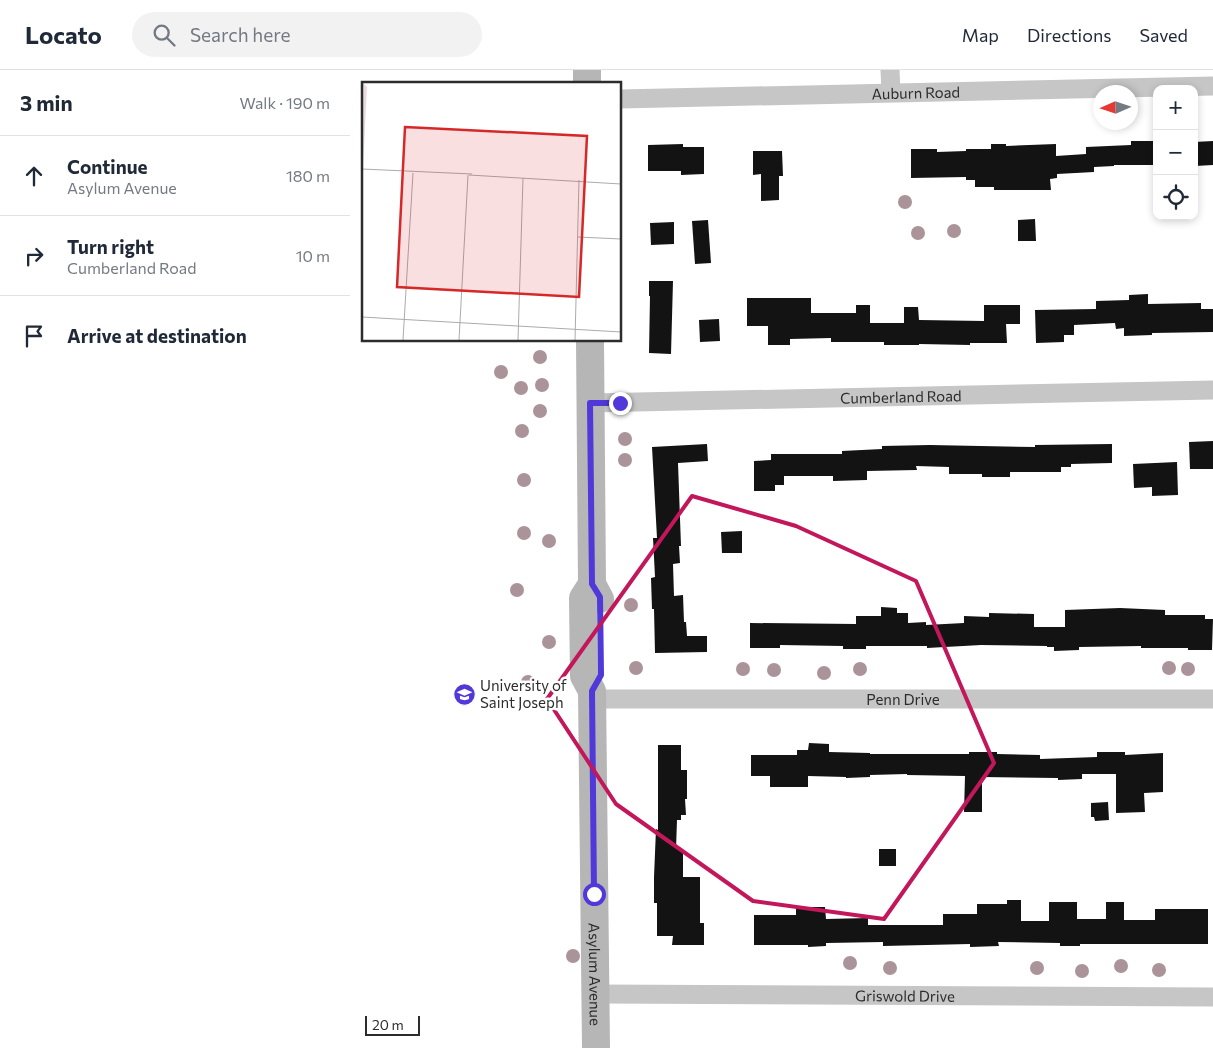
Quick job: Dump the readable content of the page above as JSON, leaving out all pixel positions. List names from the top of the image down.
{
  "streets": {
    "main road": ["Asylum Avenue"],
    "street": [
      "Auburn Road",
      "Cumberland Road",
      "Penn Drive",
      "Griswold Drive"
    ]
  },
  "crossings": [
    ["Cumberland Road", "Asylum Avenue"],
    ["Penn Drive", "Asylum Avenue"],
    ["Asylum Avenue", "Griswold Drive"]
  ],
  "places": {
    "school or university": ["University of Saint Joseph"]
  },
  "scale_bar": "20 m",
  "north": "left",
  "page": {
    "header": "Locato",
    "search": "Search here",
    "nav": ["Map", "Directions", "Saved"],
    "heading": ["3 min", "Walk · 190 m"],
    "map_buttons": ["+", "−"],
    "list": [
      ["Continue", "Asylum Avenue", "180 m"],
      ["Turn right", "Cumberland Road", "10 m"],
      "Arrive at destination"
    ],
    "scale": "20 m"
  }
}
